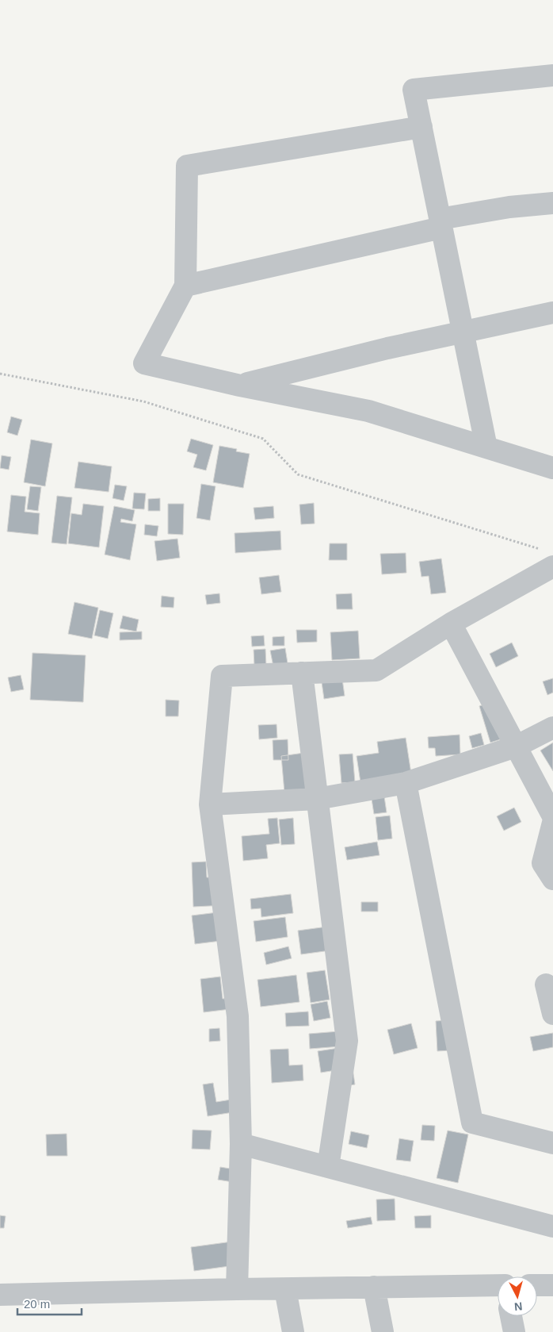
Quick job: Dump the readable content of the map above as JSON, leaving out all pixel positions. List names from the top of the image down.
{
  "scale_bar": "20 m",
  "north": "bottom"
}
